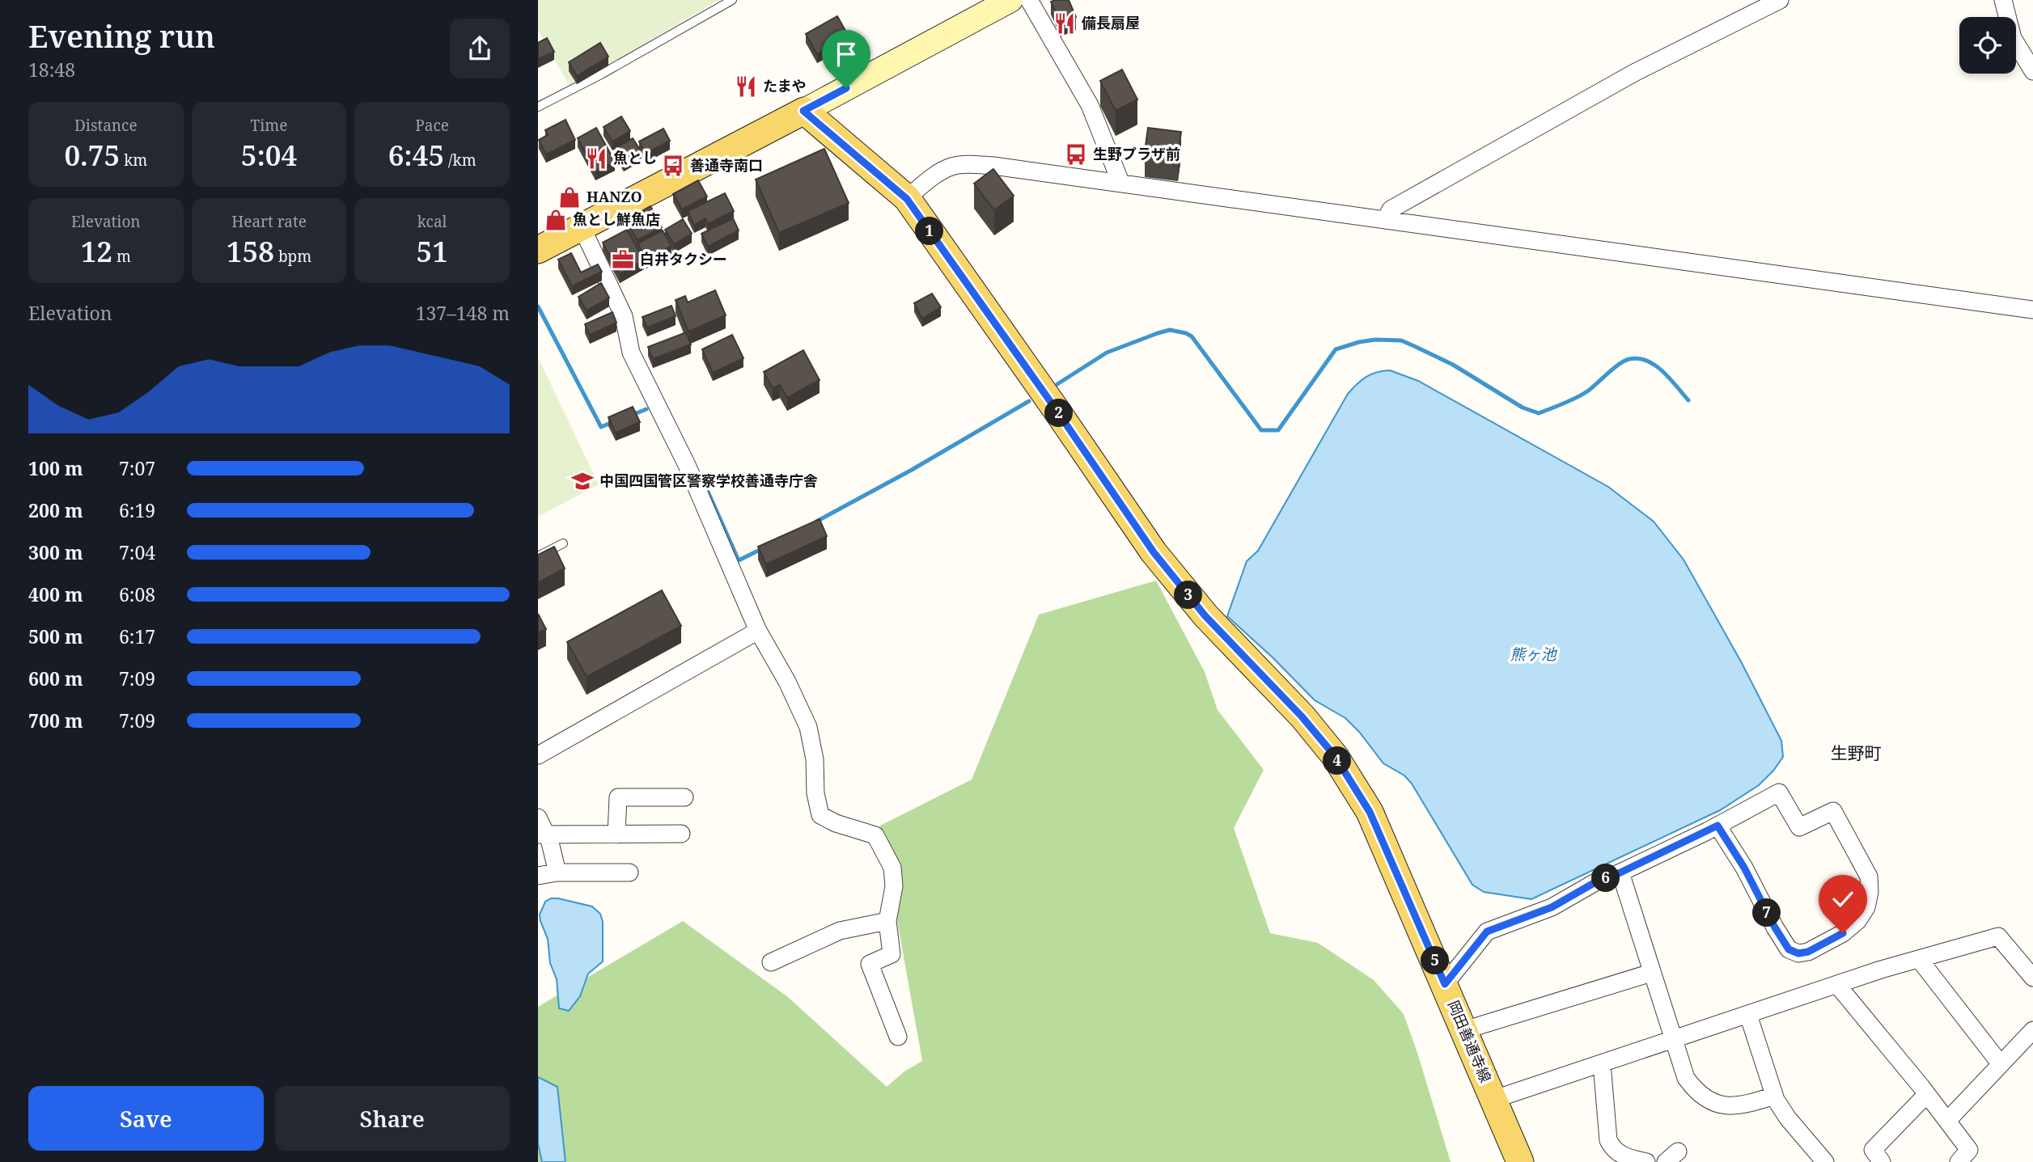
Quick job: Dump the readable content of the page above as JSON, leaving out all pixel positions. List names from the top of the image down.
{
  "streets": {
    "main road": ["岡田善通寺線"]
  },
  "districts": ["生野町"],
  "water": ["熊ヶ池"],
  "places": {
    "restaurant": ["備長扇屋", "たまや", "魚とし"],
    "bus stop": ["生野プラザ前", "善通寺南口"],
    "shop": ["HANZO", "魚とし鮮魚店"],
    "office": ["白井タクシー"],
    "school or university": ["中国四国管区警察学校善通寺庁舎"]
  },
  "page": {
    "heading": ["Evening run", "18:48"],
    "stats": [
      ["Distance", "0.75 km"],
      ["Time", "5:04"],
      ["Pace", "6:45 /km"],
      ["Elevation", "12 m"],
      ["Heart rate", "158 bpm"],
      ["kcal", "51"]
    ],
    "pins": [
      "1",
      "2",
      "3",
      "4",
      "6",
      "7",
      "5"
    ],
    "chart": ["Elevation", "137–148 m"],
    "list": [
      {
        "name": "100 m",
        "note": "7:07"
      },
      {
        "name": "200 m",
        "note": "6:19"
      },
      {
        "name": "300 m",
        "note": "7:04"
      },
      {
        "name": "400 m",
        "note": "6:08"
      },
      {
        "name": "500 m",
        "note": "6:17"
      },
      {
        "name": "600 m",
        "note": "7:09"
      },
      {
        "name": "700 m",
        "note": "7:09"
      }
    ],
    "buttons": ["Save", "Share"]
  }
}
